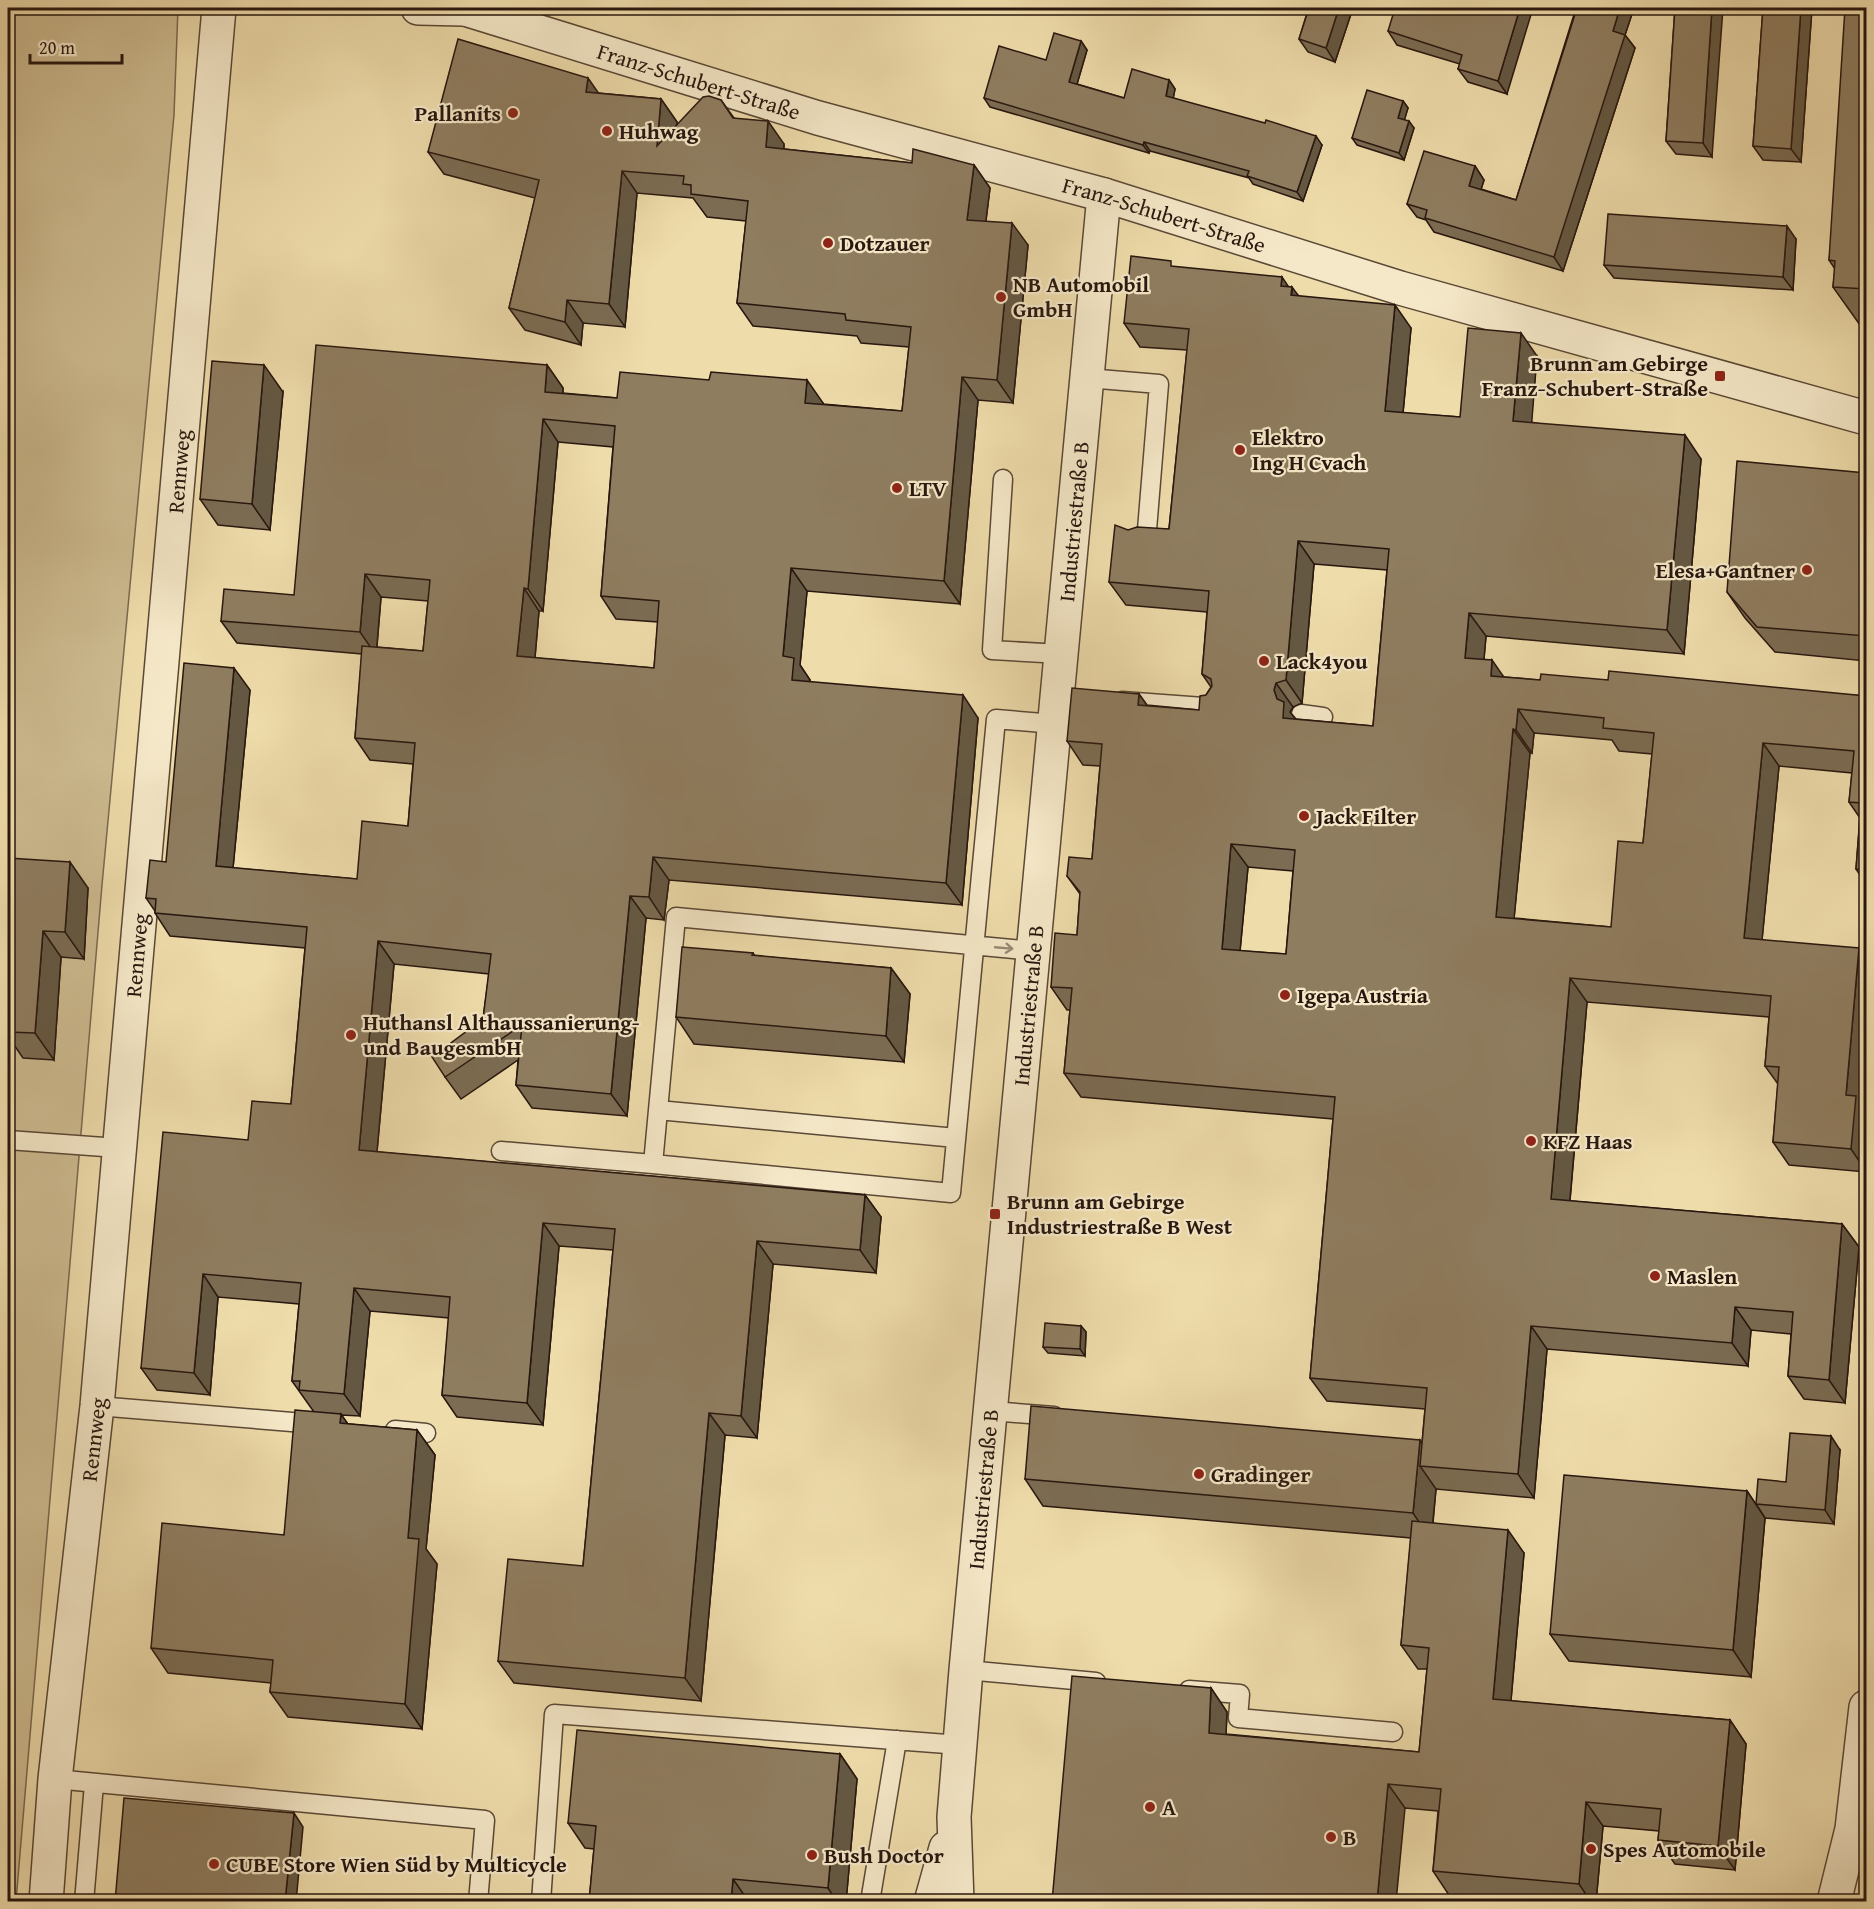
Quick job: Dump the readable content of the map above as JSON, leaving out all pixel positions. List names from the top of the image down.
{
  "streets": {
    "street": ["Franz-Schubert-Straße", "Rennweg", "Industriestraße B"]
  },
  "crossings": [
    ["Franz-Schubert-Straße", "Industriestraße B"]
  ],
  "places": {
    "other": [
      "Pallanits",
      "Huhwag",
      "Dotzauer",
      "NB Automobil GmbH",
      "Elektro Ing H Cvach",
      "LTV",
      "Elesa+Gantner",
      "Lack4you",
      "Jack Filter",
      "Igepa Austria",
      "Huthansl Althaussanierung- und BaugesmbH",
      "KFZ Haas",
      "Maslen",
      "Gradinger",
      "A",
      "B",
      "Spes Automobile",
      "Bush Doctor",
      "CUBE Store Wien Süd by Multicycle"
    ],
    "transit": ["Brunn am Gebirge Franz-Schubert-Straße", "Brunn am Gebirge Industriestraße B West"]
  },
  "scale_bar": "20 m"
}
